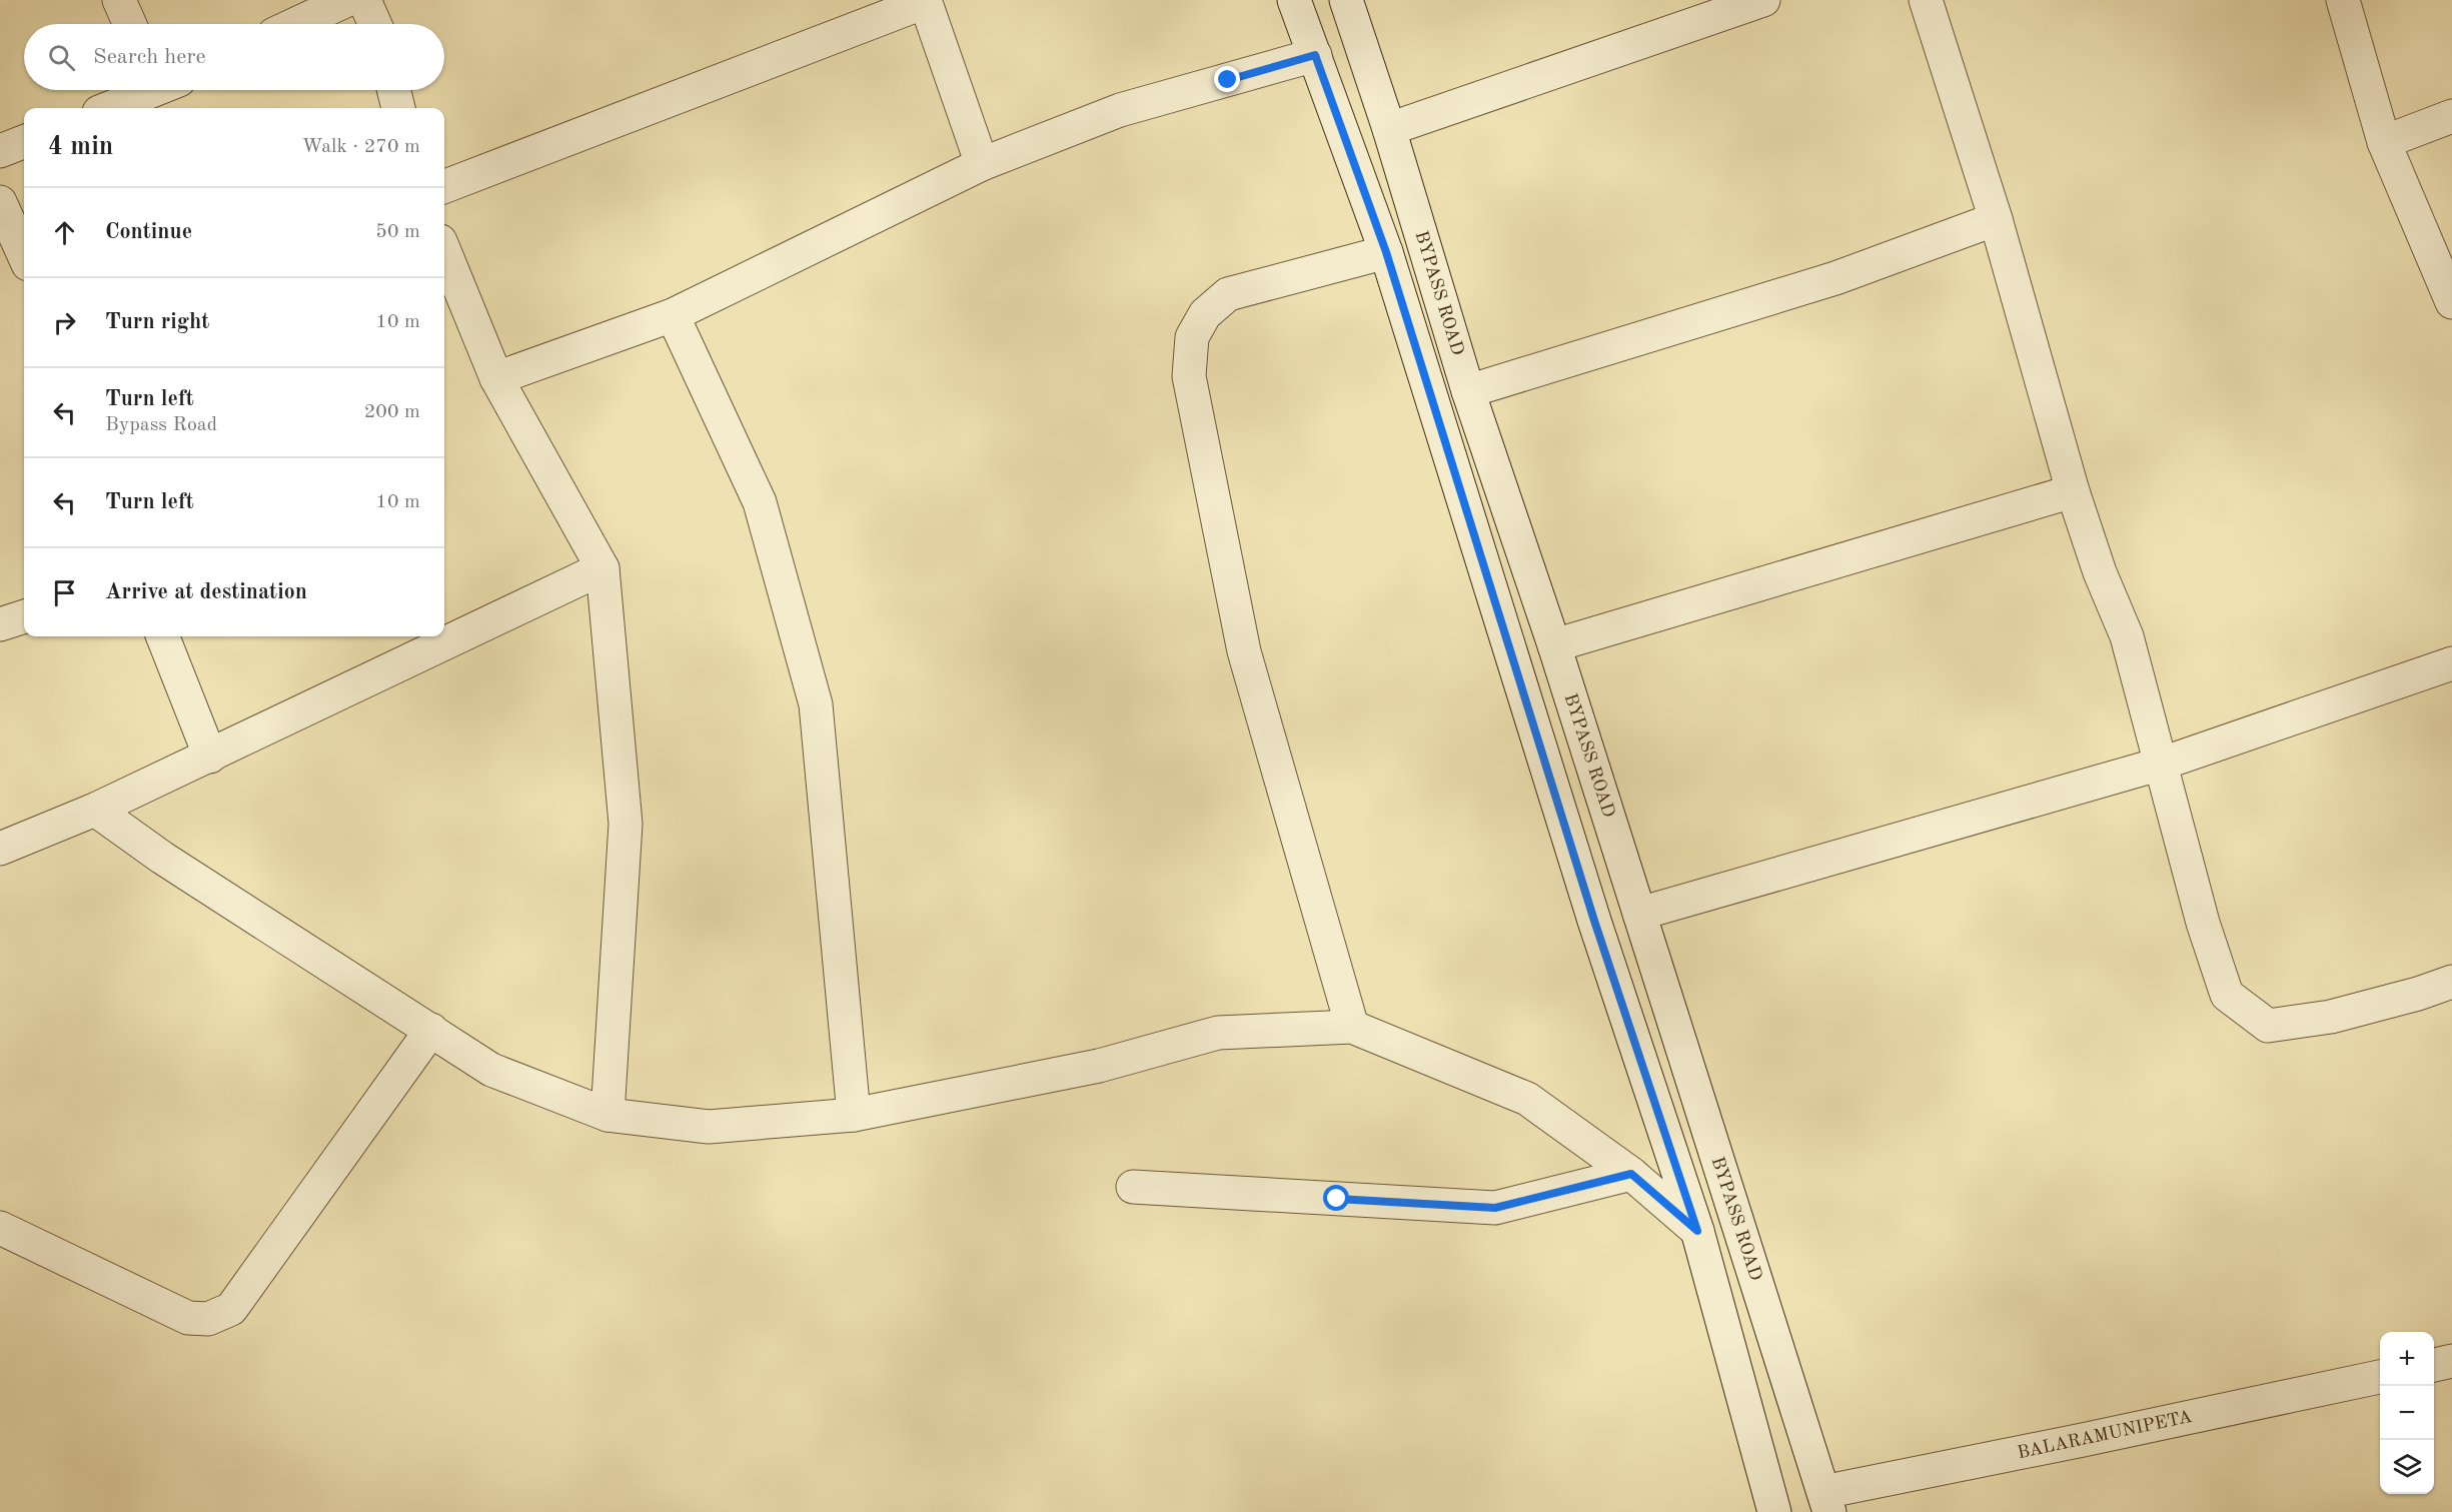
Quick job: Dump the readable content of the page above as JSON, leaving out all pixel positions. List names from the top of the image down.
{
  "streets": {
    "street": ["BYPASS ROAD", "BALARAMUNIPETA"]
  },
  "crossings": [
    ["BYPASS ROAD", "BALARAMUNIPETA"]
  ],
  "page": {
    "search": "Search here",
    "heading": ["4 min", "Walk · 270 m"],
    "list": [
      ["Continue", "50 m"],
      ["Turn right", "10 m"],
      ["Turn left", "Bypass Road", "200 m"],
      ["Turn left", "10 m"],
      "Arrive at destination"
    ],
    "map_buttons": ["+", "−"]
  }
}
